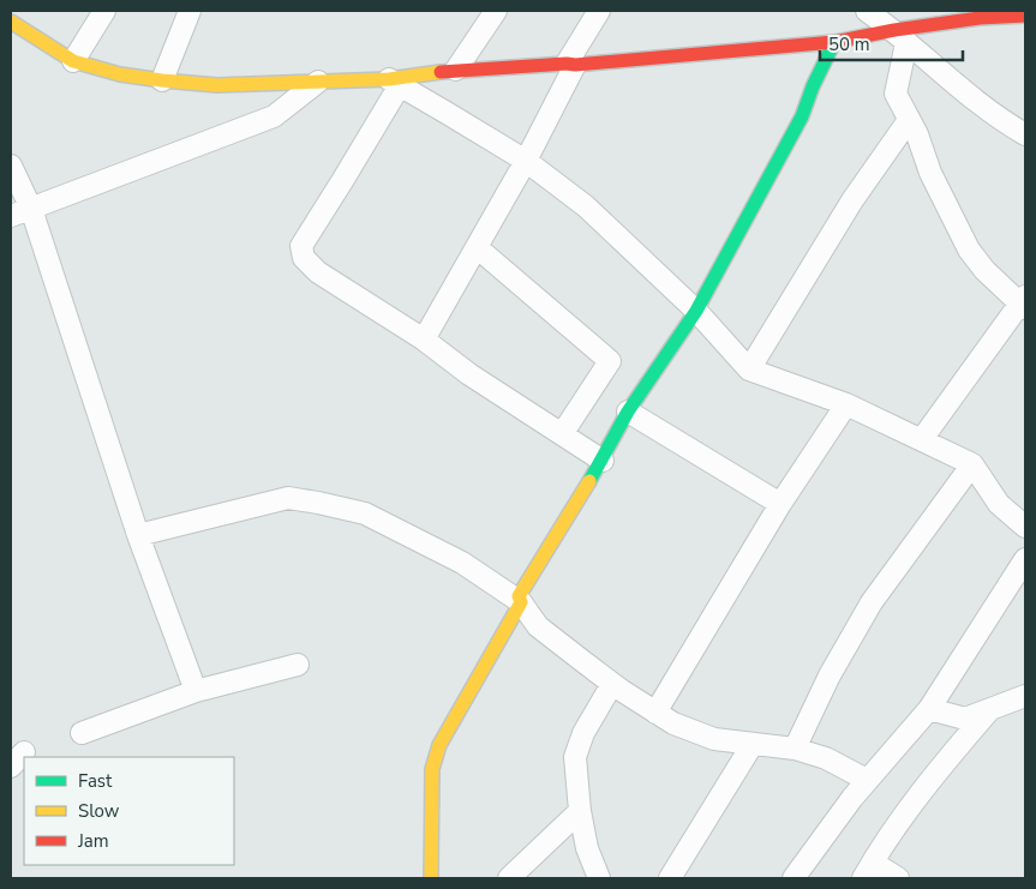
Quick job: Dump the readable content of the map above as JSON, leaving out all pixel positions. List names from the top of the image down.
{
  "legend": ["Fast", "Slow", "Jam"],
  "scale_bar": "50 m"
}
